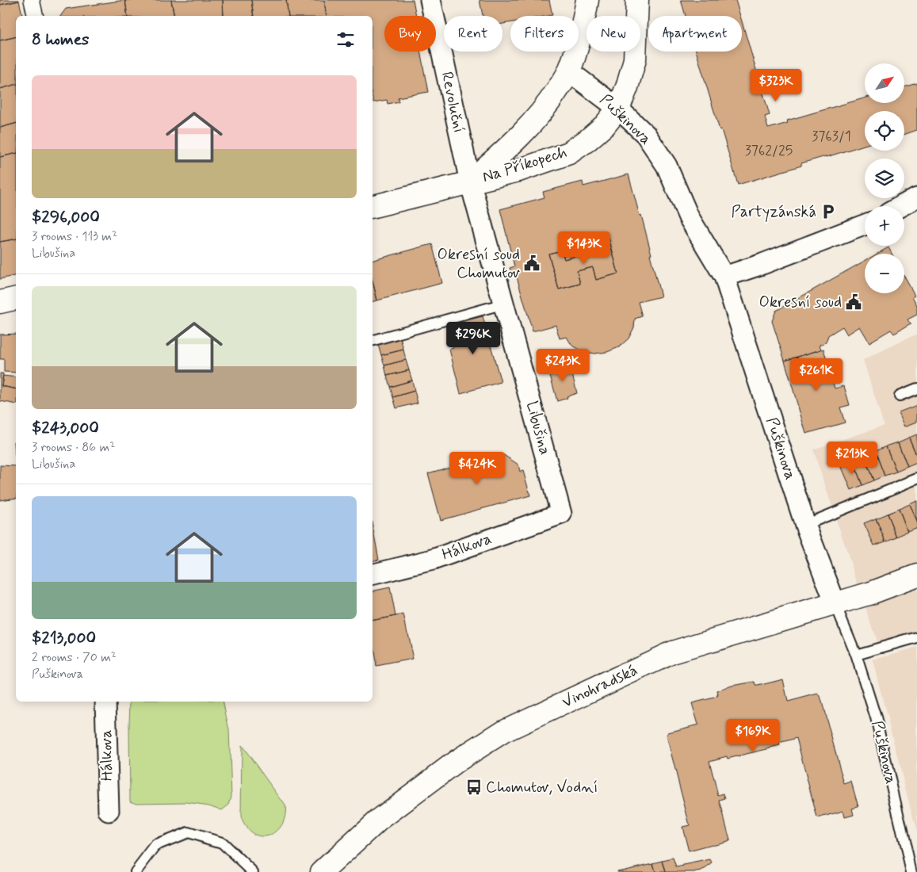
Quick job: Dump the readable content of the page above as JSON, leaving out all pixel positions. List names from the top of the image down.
{
  "streets": {
    "street": [
      "Revoluční",
      "Puškinova",
      "Na Příkopech",
      "Libušina",
      "Hálkova",
      "Vinohradská"
    ]
  },
  "crossings": [
    ["Revoluční", "Na Příkopech"],
    ["Revoluční", "Libušina"],
    ["Puškinova", "Na Příkopech"],
    ["Puškinova", "Vinohradská"],
    ["Na Příkopech", "Libušina"],
    ["Libušina", "Hálkova"]
  ],
  "places": {
    "parking": ["Partyzánská"],
    "public building": ["Okresní soud Chomutov", "Okresní soud"],
    "bus stop": ["Chomutov, Vodní"]
  },
  "house_numbers": ["3763/1", "3762/25"],
  "north": "top right",
  "page": {
    "chip": [
      "Buy",
      "Rent",
      "Filters",
      "New",
      "Apartment"
    ],
    "heading": "8 homes",
    "map_buttons": ["+", "−"],
    "list": [
      {
        "name": "$296,000",
        "note": "3 rooms · 113 m² · Libušina"
      },
      {
        "name": "$243,000",
        "note": "3 rooms · 86 m² · Libušina"
      },
      {
        "name": "$213,000",
        "note": "2 rooms · 70 m² · Puškinova"
      }
    ],
    "price": [
      "$323K",
      "$143K",
      "$296K",
      "$243K",
      "$261K",
      "$213K",
      "$424K",
      "$169K"
    ]
  }
}
